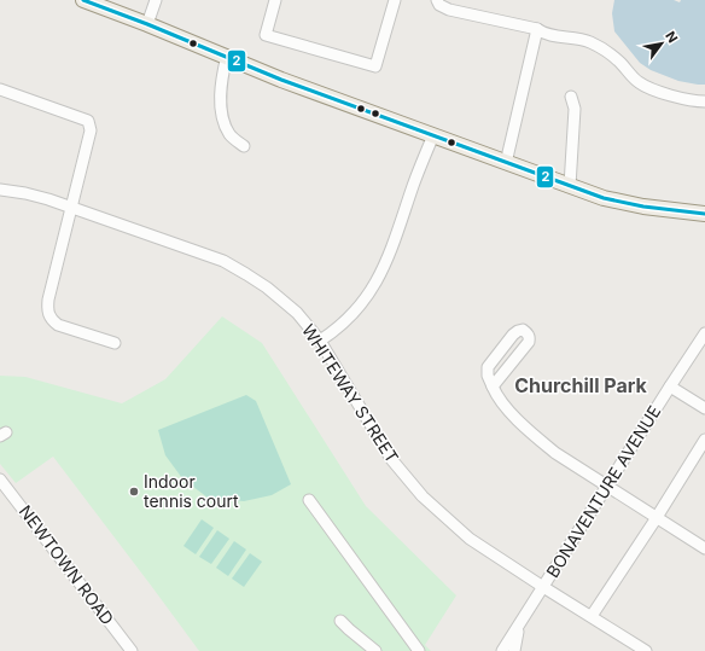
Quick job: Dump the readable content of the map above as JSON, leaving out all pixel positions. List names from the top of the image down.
{
  "streets": {
    "street": ["WHITEWAY STREET", "BONAVENTURE AVENUE", "NEWTOWN ROAD"]
  },
  "crossings": [
    ["WHITEWAY STREET", "BONAVENTURE AVENUE"]
  ],
  "districts": ["Churchill Park"],
  "places": ["Indoor tennis court"],
  "lines": ["transit line 2"],
  "north": "top right"
}
